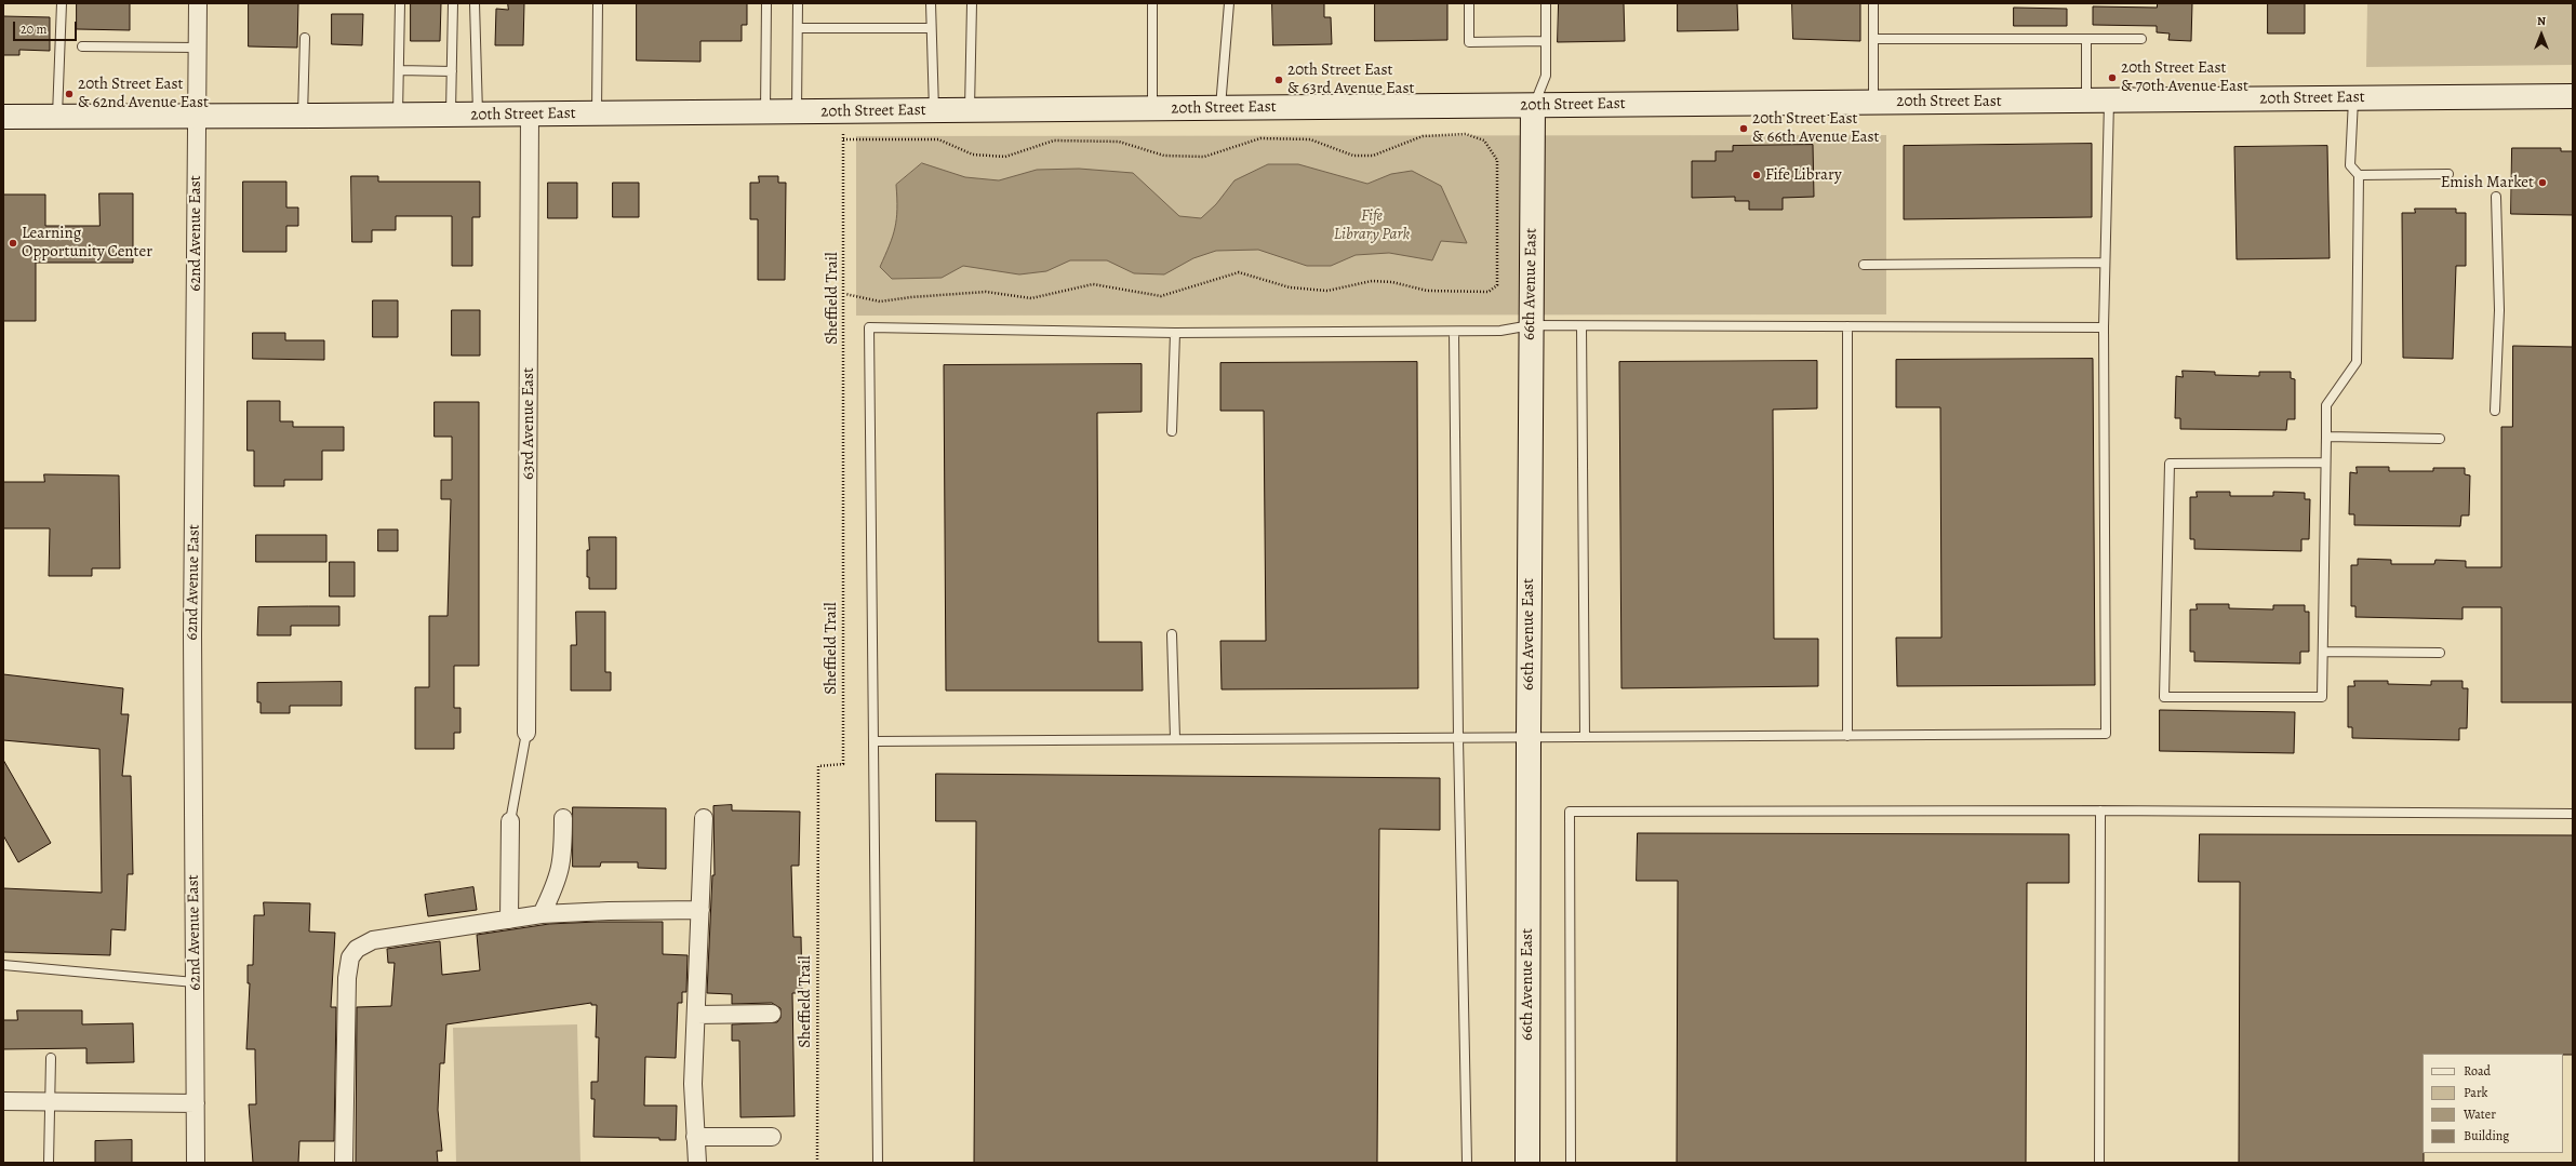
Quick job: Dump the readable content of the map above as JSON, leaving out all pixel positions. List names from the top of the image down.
{
  "streets": {
    "main road": ["20th Street East", "66th Avenue East"],
    "street": ["62nd Avenue East", "63rd Avenue East"],
    "path": ["Sheffield Trail"]
  },
  "crossings": [
    ["20th Street East", "62nd Avenue East"],
    ["20th Street East", "66th Avenue East"],
    ["20th Street East", "Sheffield Trail"],
    ["20th Street East", "63rd Avenue East"]
  ],
  "parks": ["Fife Library Park"],
  "places": [
    "20th Street East & 70th Avenue East",
    "20th Street East & 63rd Avenue East",
    "20th Street East & 62nd Avenue East",
    "20th Street East & 66th Avenue East",
    "Fife Library",
    "Emish Market",
    "Learning Opportunity Center"
  ],
  "legend": [
    "Road",
    "Park",
    "Water",
    "Building"
  ],
  "scale_bar": "20 m",
  "north": "top"
}
